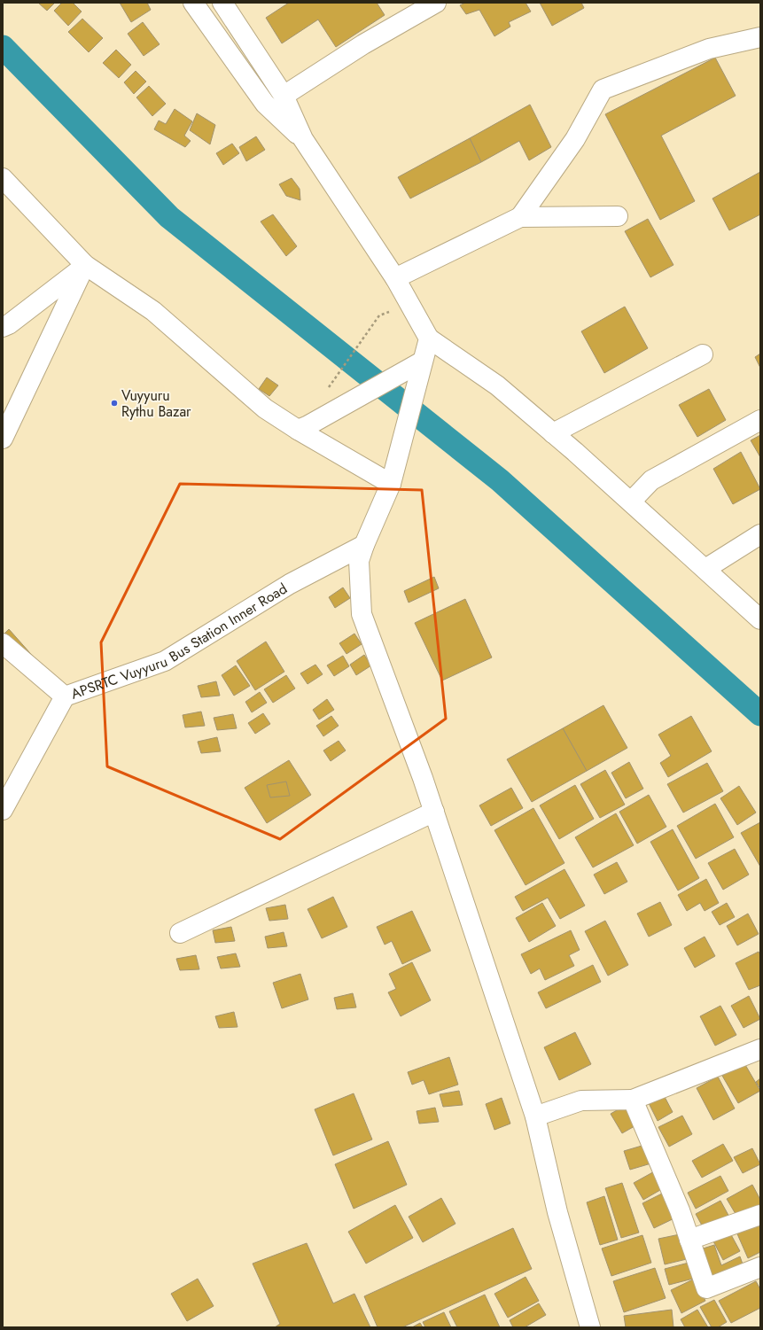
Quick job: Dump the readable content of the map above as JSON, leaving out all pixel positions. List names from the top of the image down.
{
  "streets": {
    "street": ["APSRTC Vuyyuru Bus Station Inner Road"]
  },
  "places": ["Vuyyuru Rythu Bazar"]
}
